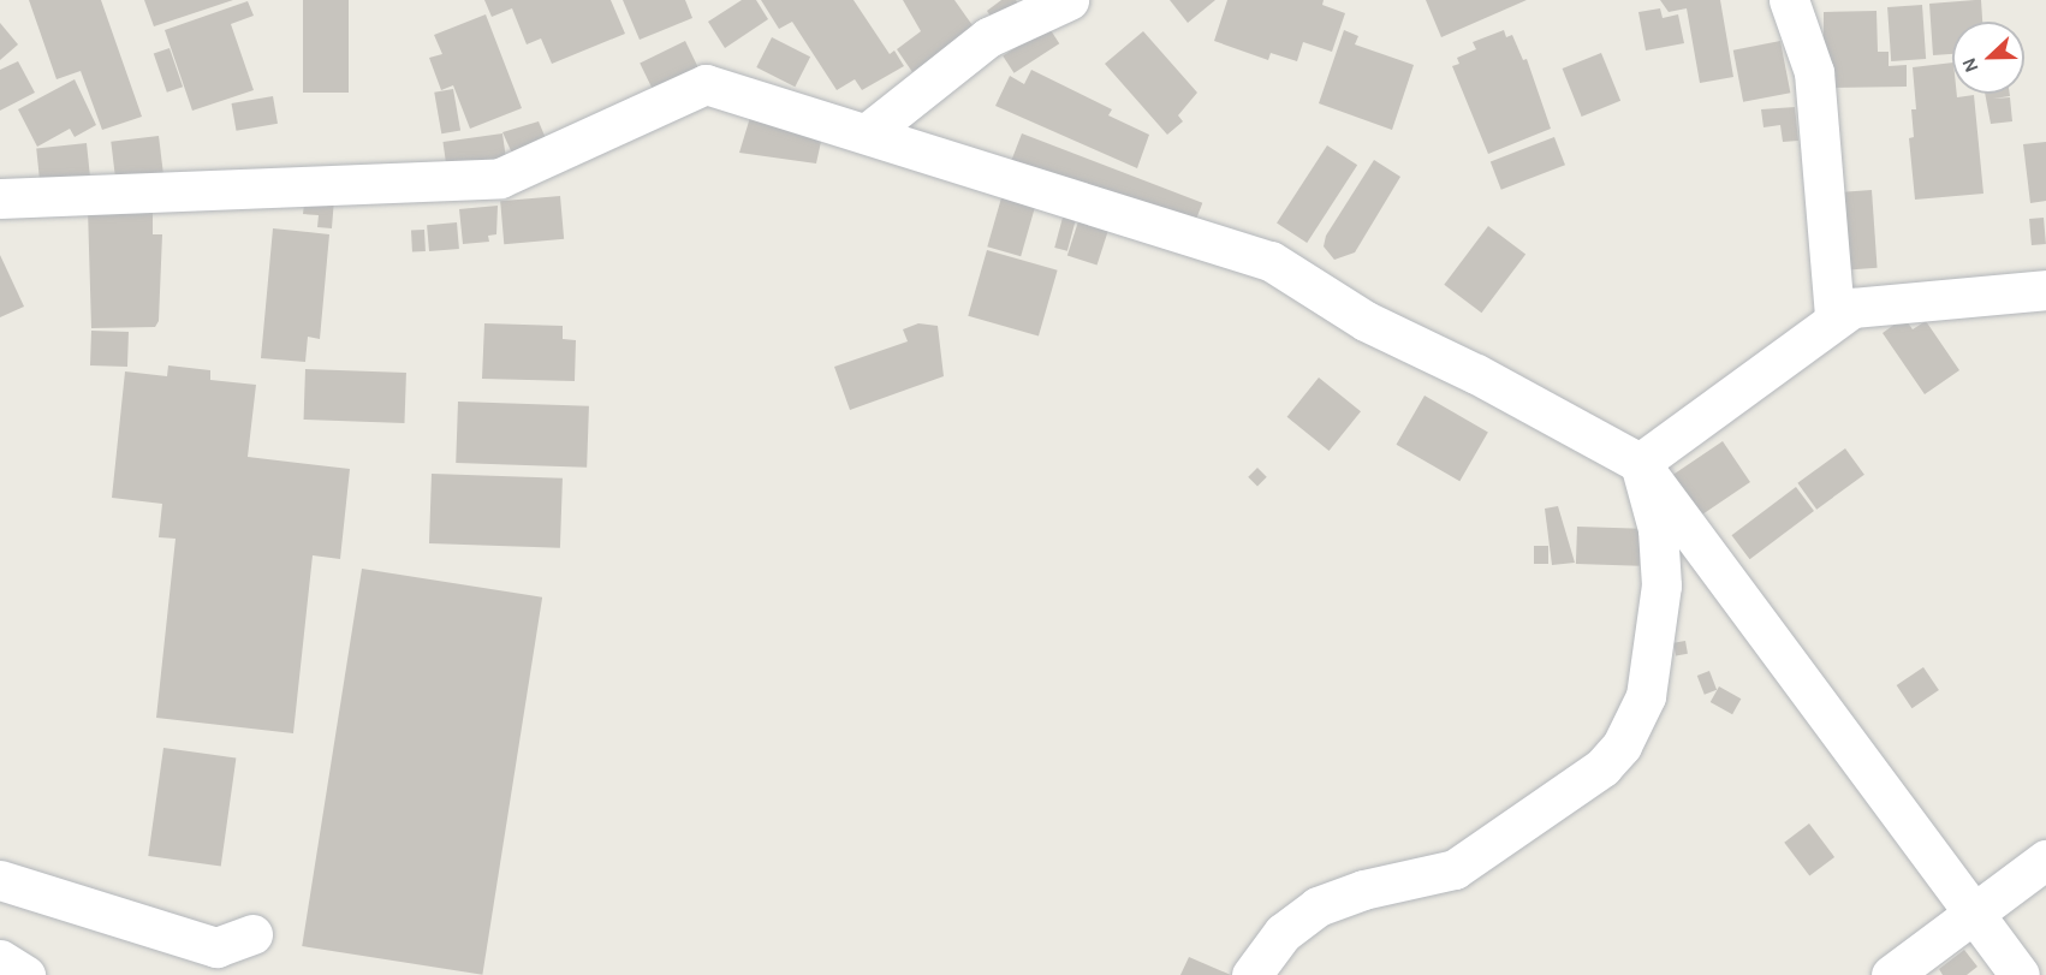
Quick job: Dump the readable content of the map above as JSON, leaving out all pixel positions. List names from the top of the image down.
{
  "north": "left"
}
